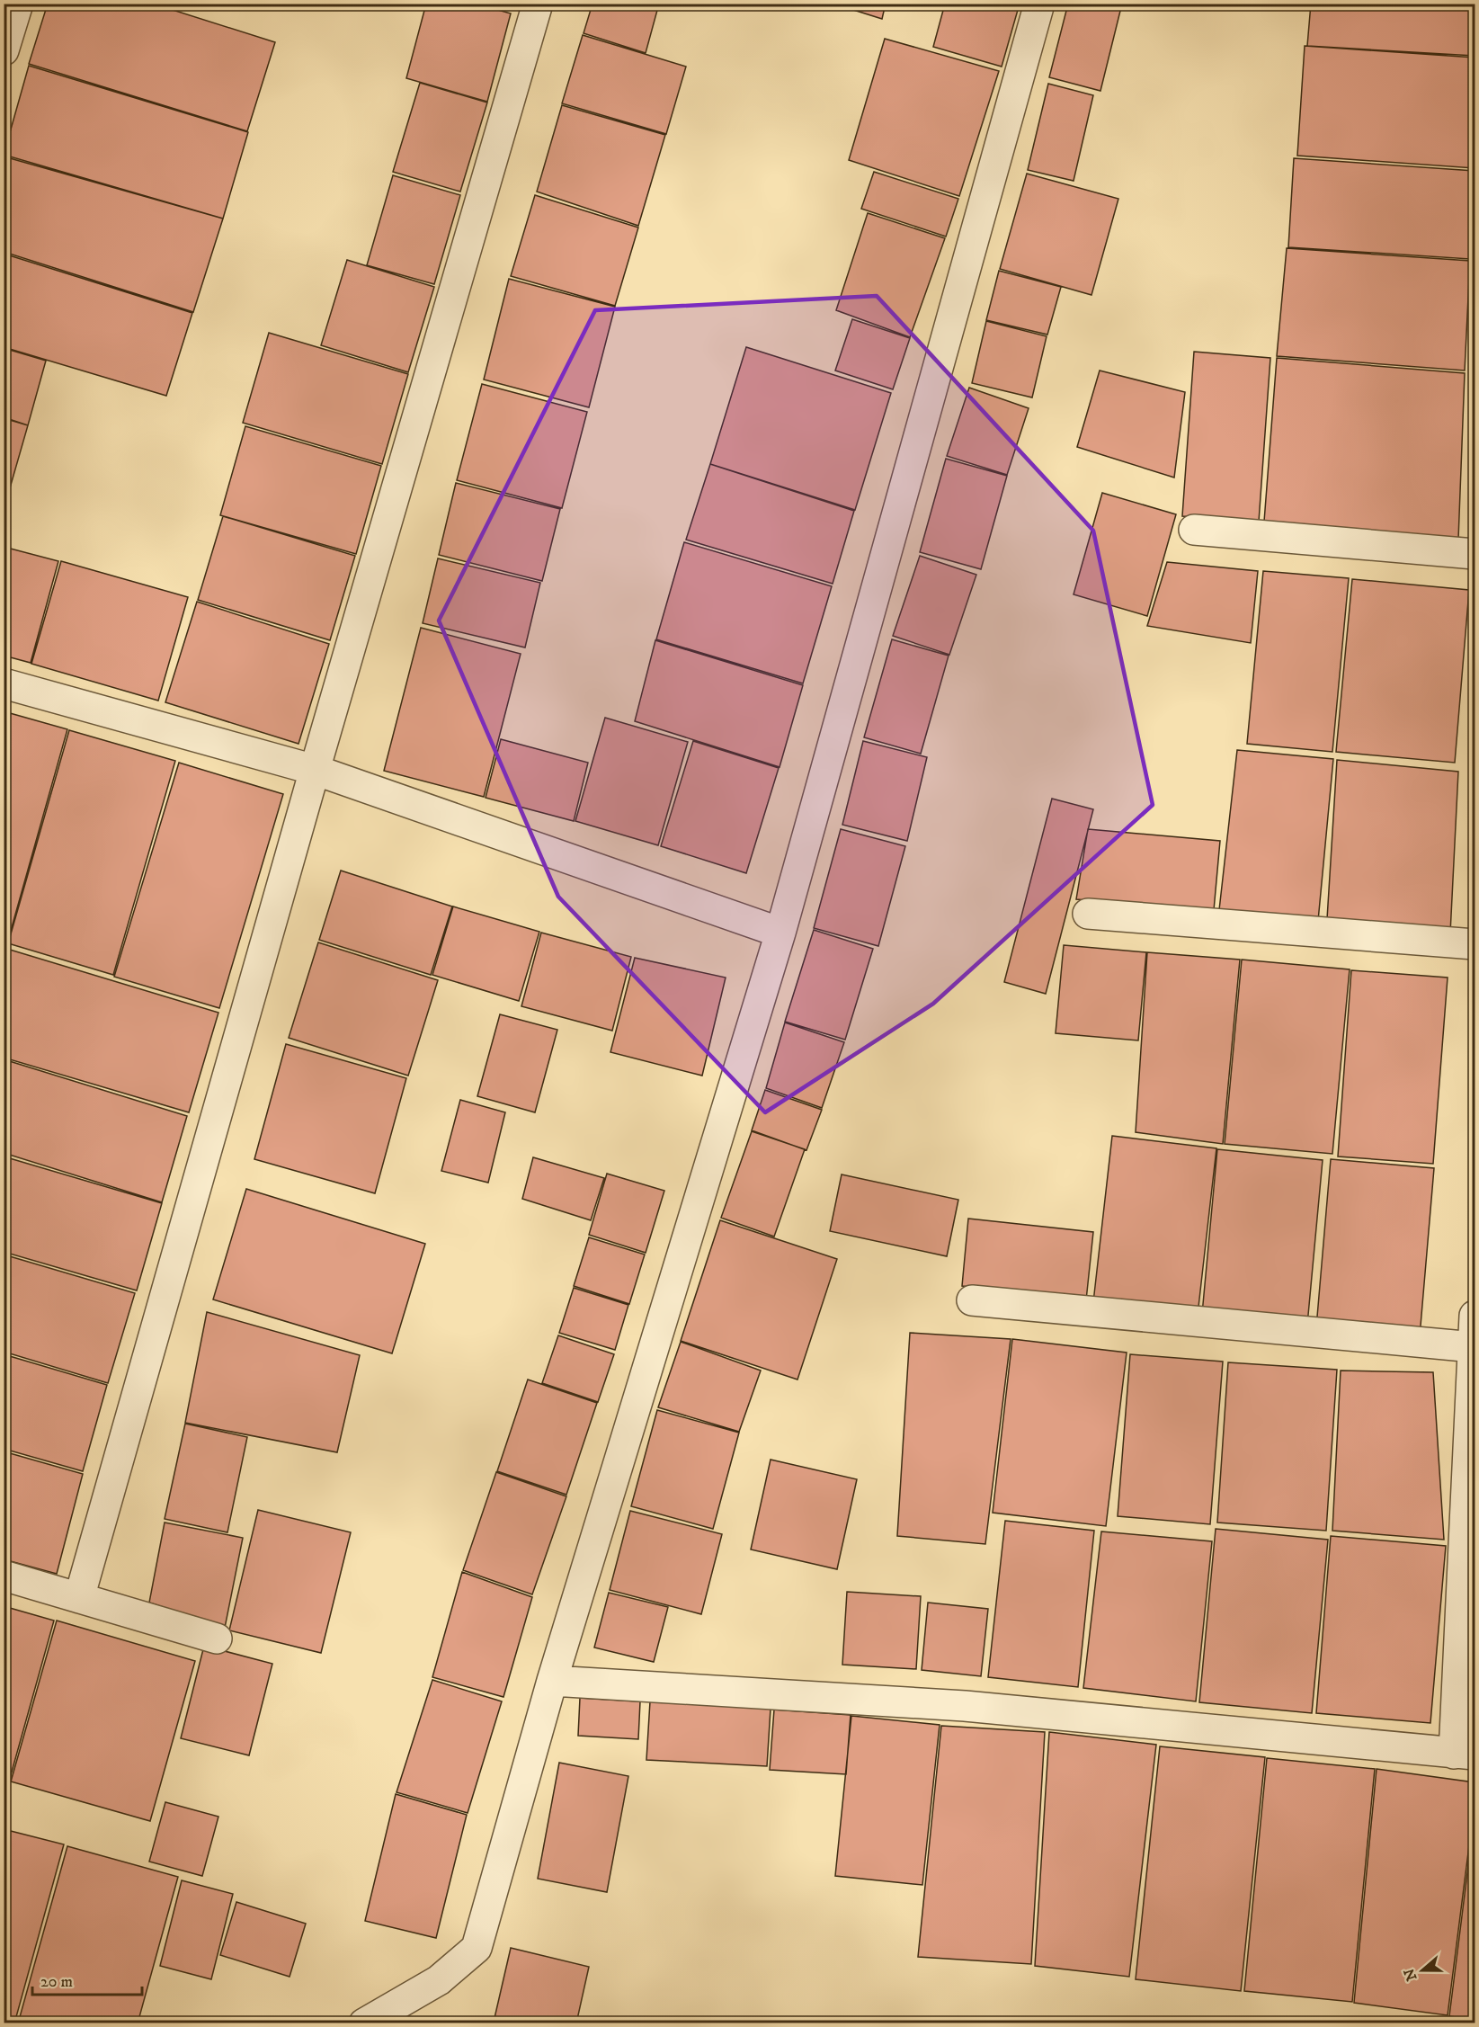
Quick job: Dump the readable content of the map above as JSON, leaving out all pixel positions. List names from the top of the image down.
{
  "scale_bar": "20 m",
  "north": "left"
}
